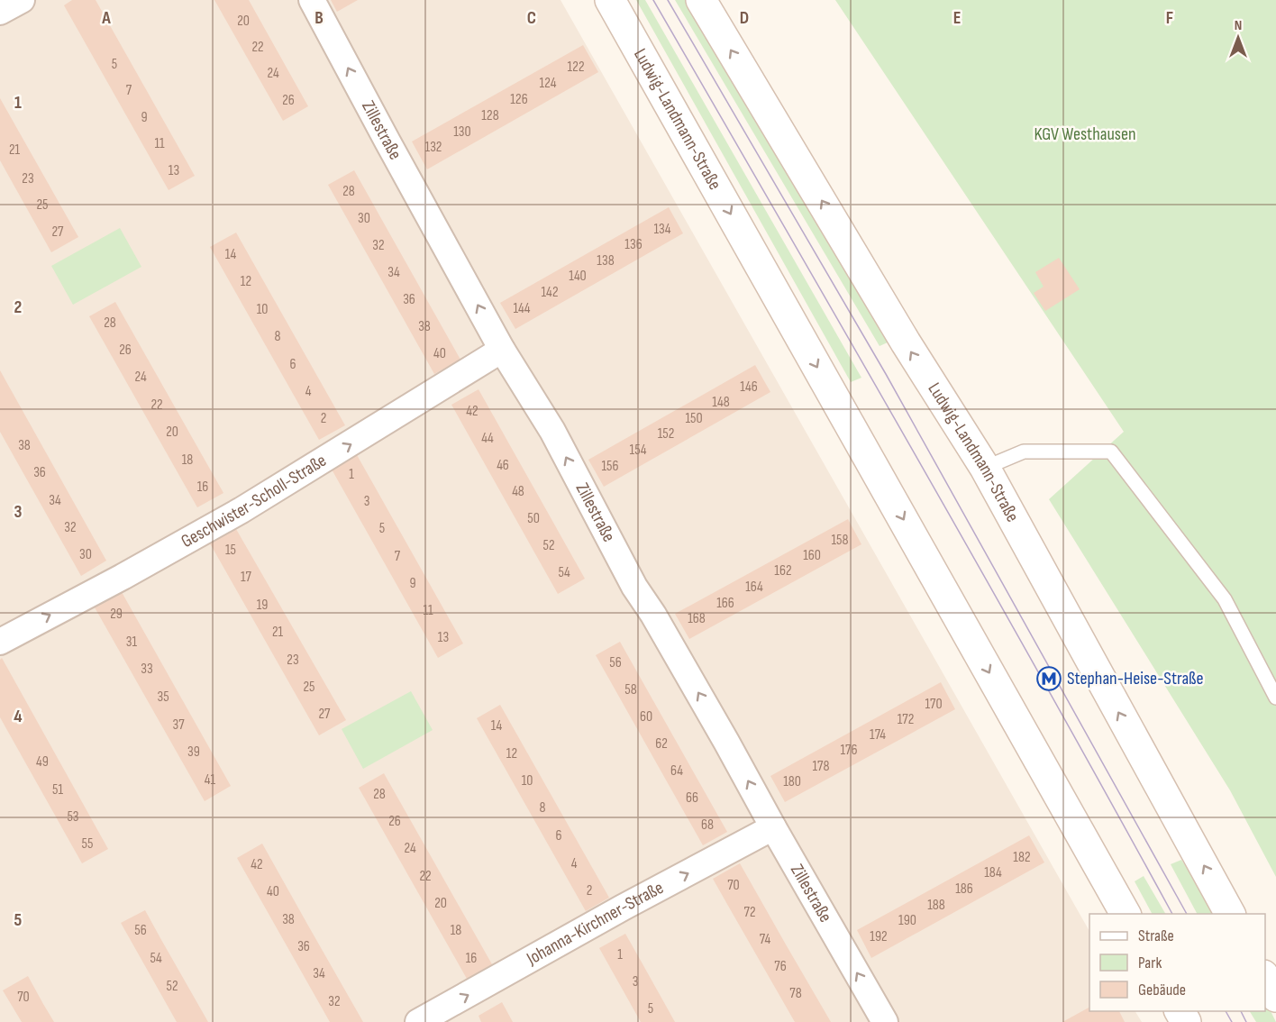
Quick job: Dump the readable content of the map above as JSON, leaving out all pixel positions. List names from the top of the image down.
{
  "streets": {
    "main road": ["Ludwig-Landmann-Straße"],
    "street": ["Zillestraße", "Geschwister-Scholl-Straße", "Johanna-Kirchner-Straße"]
  },
  "crossings": [
    ["Zillestraße", "Geschwister-Scholl-Straße"],
    ["Zillestraße", "Johanna-Kirchner-Straße"]
  ],
  "one_way": ["Zillestraße", "Geschwister-Scholl-Straße", "Johanna-Kirchner-Straße"],
  "parks": ["KGV Westhausen"],
  "places": {
    "metro station": ["Stephan-Heise-Straße"]
  },
  "house_numbers": [
    "20",
    "22",
    "5",
    "122",
    "24",
    "124",
    "7",
    "126",
    "26",
    "128",
    "9",
    "130",
    "11",
    "132",
    "21",
    "13",
    "23",
    "28",
    "25",
    "30",
    "134",
    "27",
    "136",
    "32",
    "14",
    "138",
    "34",
    "140",
    "12",
    "142",
    "36",
    "144",
    "10",
    "28",
    "38",
    "8",
    "26",
    "40",
    "6",
    "24",
    "146",
    "4",
    "148",
    "22",
    "42",
    "2",
    "150",
    "20",
    "152",
    "44",
    "38",
    "154",
    "18",
    "46",
    "156",
    "36",
    "1",
    "16",
    "48",
    "34",
    "3",
    "50",
    "32",
    "5",
    "158",
    "52",
    "15",
    "30",
    "160",
    "7",
    "162",
    "54",
    "17",
    "9",
    "164",
    "166",
    "19",
    "11",
    "29",
    "168",
    "21",
    "13",
    "31",
    "23",
    "56",
    "33",
    "25",
    "58",
    "35",
    "170",
    "27",
    "60",
    "172",
    "37",
    "14",
    "174",
    "62",
    "176",
    "39",
    "12",
    "49",
    "178",
    "64",
    "41",
    "10",
    "180",
    "51",
    "28",
    "66",
    "8",
    "53",
    "26",
    "68",
    "6",
    "55",
    "24",
    "182",
    "4",
    "42",
    "184",
    "22",
    "70",
    "186",
    "2",
    "40",
    "20",
    "188",
    "72",
    "38",
    "190",
    "56",
    "18",
    "192",
    "74",
    "36",
    "1",
    "54",
    "16",
    "76",
    "34",
    "3",
    "52",
    "78",
    "70",
    "32",
    "5"
  ],
  "legend": ["Straße", "Park", "Gebäude"],
  "north": "top",
  "grid": {
    "columns": [
      "A",
      "B",
      "C",
      "D",
      "E",
      "F"
    ],
    "rows": [
      "1",
      "2",
      "3",
      "4",
      "5"
    ]
  }
}
